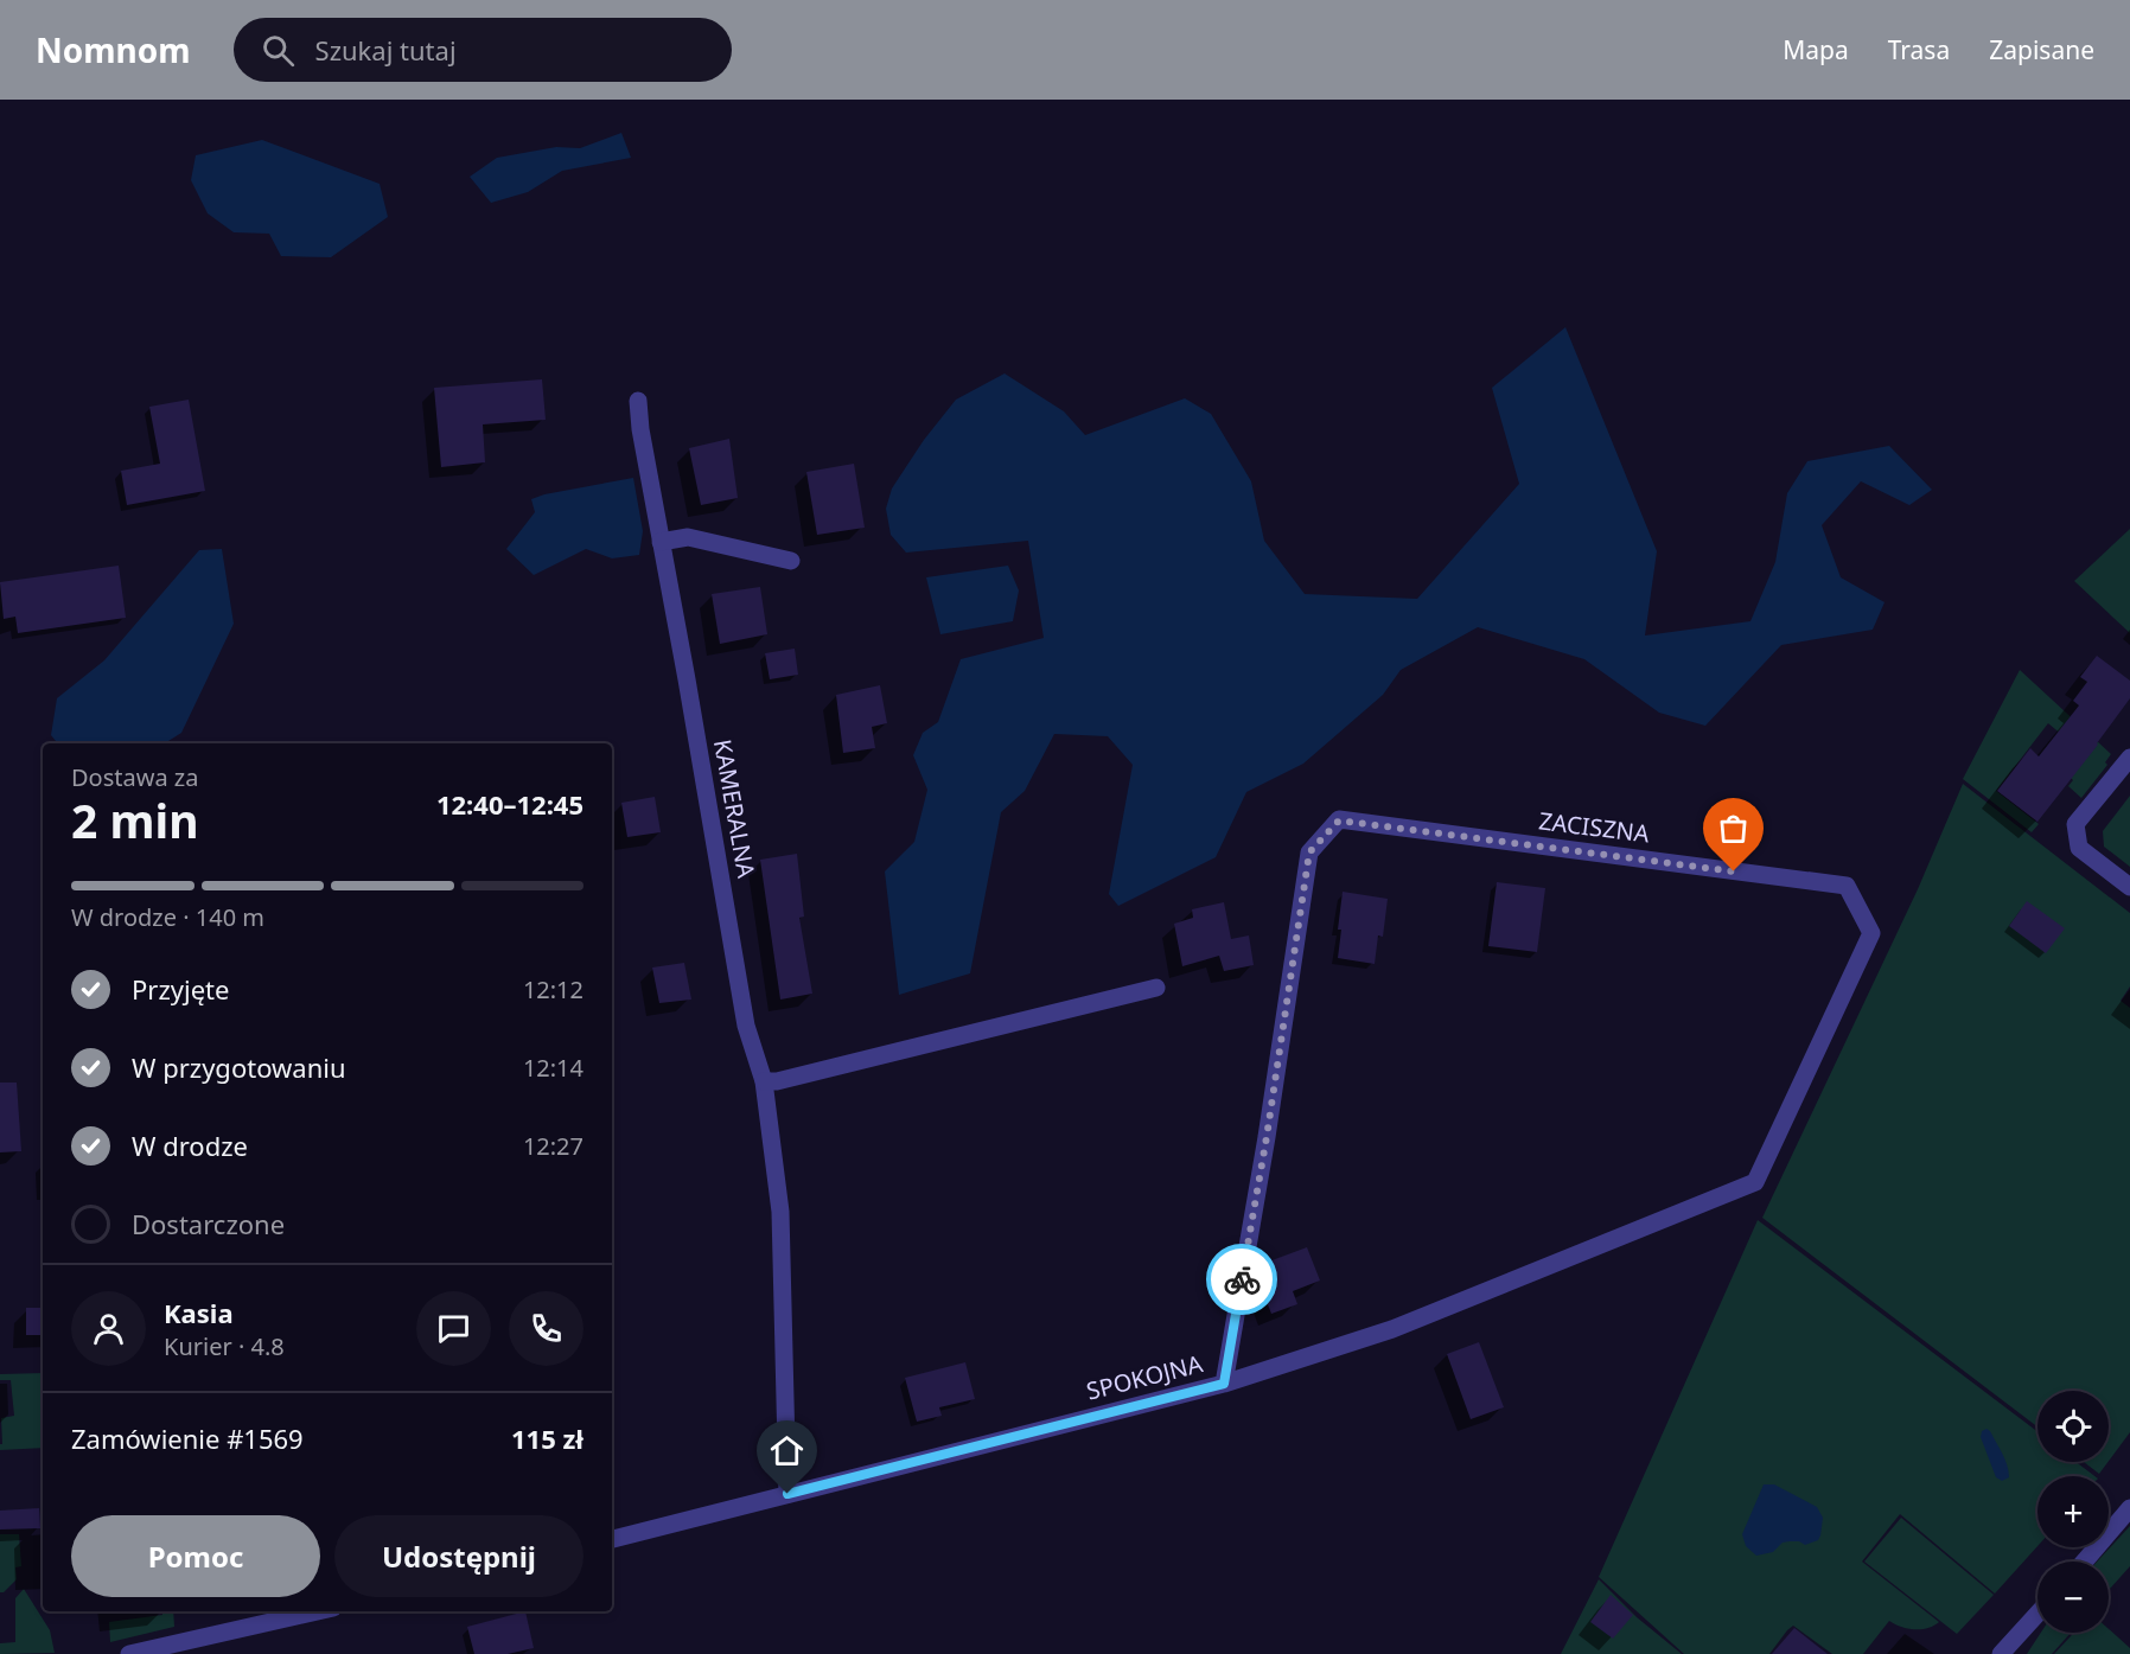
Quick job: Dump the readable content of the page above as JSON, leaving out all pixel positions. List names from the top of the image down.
{
  "streets": {
    "street": ["KAMERALNA", "ZACISZNA", "SPOKOJNA"]
  },
  "crossings": [
    ["KAMERALNA", "SPOKOJNA"],
    ["ZACISZNA", "SPOKOJNA"]
  ],
  "page": {
    "header": "Nomnom",
    "search": "Szukaj tutaj",
    "nav": ["Mapa", "Trasa", "Zapisane"],
    "heading": ["2 min", "Dostawa za", "12:40–12:45"],
    "panel": [
      "Kasia",
      "Kurier · 4.8",
      "Zamówienie #1569",
      "115 zł"
    ],
    "bar": "W drodze · 140 m",
    "list": [
      ["Przyjęte", "12:12"],
      ["W przygotowaniu", "12:14"],
      ["W drodze", "12:27"],
      "Dostarczone"
    ],
    "map_buttons": ["+", "−"],
    "buttons": ["Pomoc", "Udostępnij"]
  }
}
